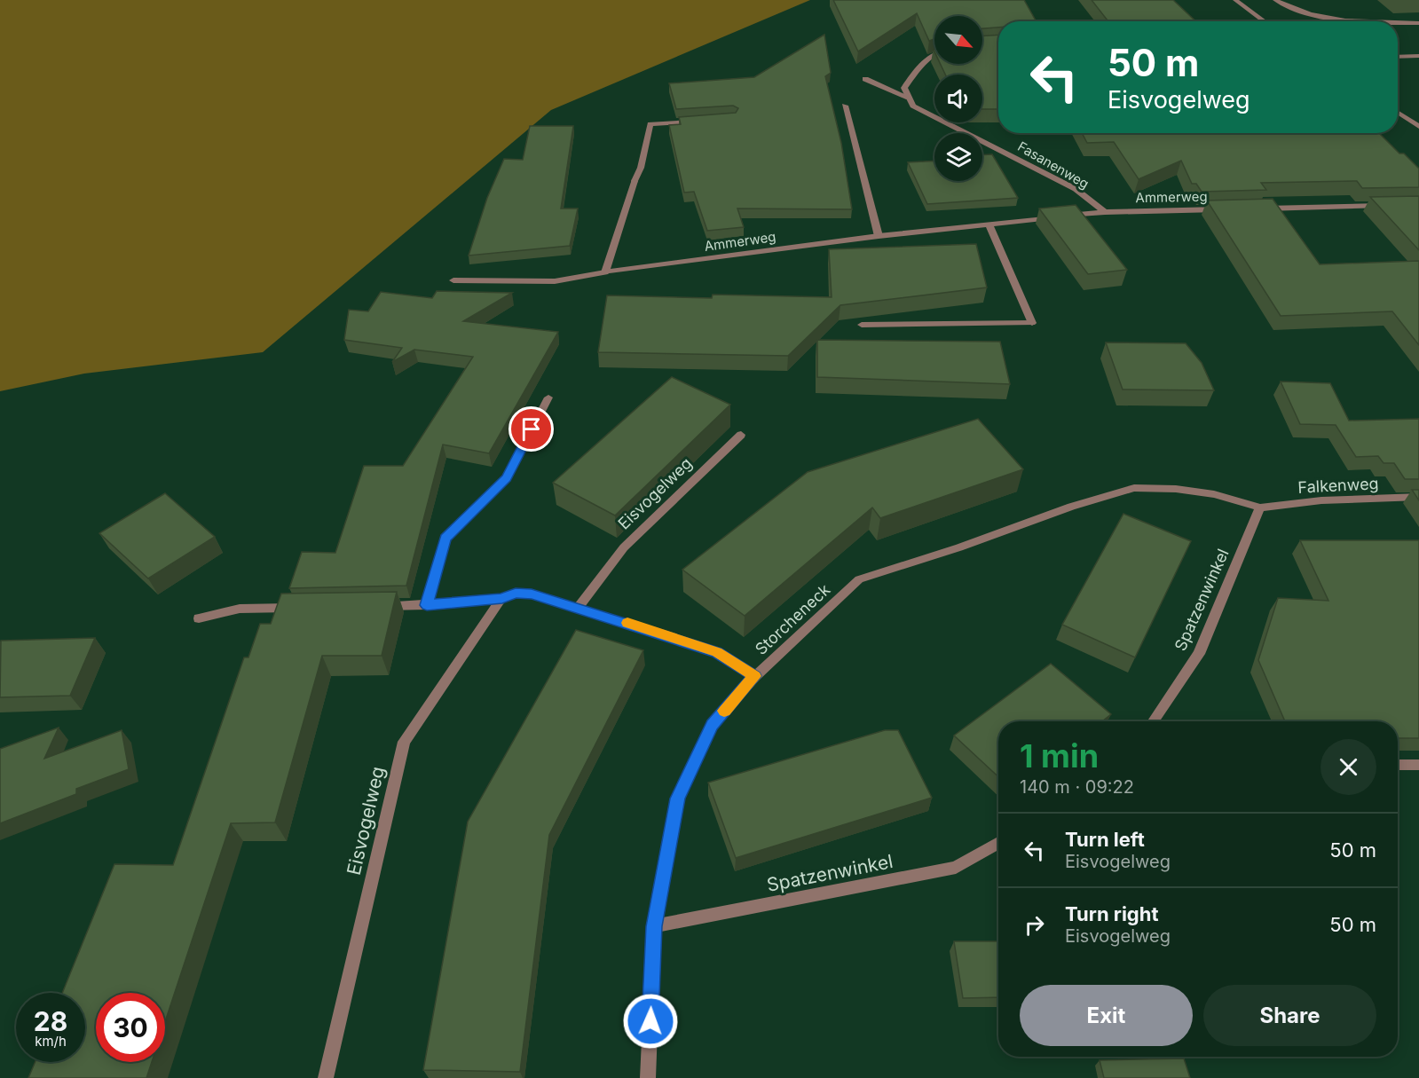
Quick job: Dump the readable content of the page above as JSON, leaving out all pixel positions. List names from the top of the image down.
{
  "streets": {
    "street": [
      "Fasanenweg",
      "Ammerweg",
      "Falkenweg",
      "Eisvogelweg",
      "Spatzenwinkel",
      "Storcheneck"
    ]
  },
  "crossings": [
    ["Fasanenweg", "Ammerweg"],
    ["Falkenweg", "Spatzenwinkel"],
    ["Falkenweg", "Storcheneck"],
    ["Spatzenwinkel", "Storcheneck"]
  ],
  "north": "bottom right",
  "page": {
    "turn": ["50 m", "Eisvogelweg"],
    "heading": ["1 min", "140 m · 09:22"],
    "list": [
      {
        "name": "Turn left",
        "note": "Eisvogelweg",
        "value": "50 m"
      },
      {
        "name": "Turn right",
        "note": "Eisvogelweg",
        "value": "50 m"
      }
    ],
    "buttons": ["Exit", "Share"],
    "speed": "28 km/h",
    "limit": "30"
  }
}
